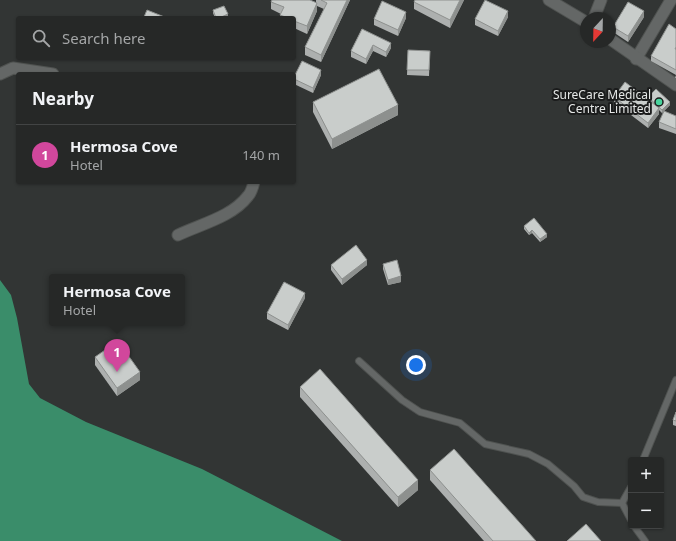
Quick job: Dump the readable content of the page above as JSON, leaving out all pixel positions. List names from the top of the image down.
{
  "places": ["SureCare Medical Centre Limited"],
  "north": "bottom",
  "page": {
    "search": "Search here",
    "heading": "Nearby",
    "list": [
      {
        "mark": "1",
        "name": "Hermosa Cove",
        "note": "Hotel",
        "value": "140 m"
      }
    ],
    "popup": ["Hermosa Cove", "Hotel"],
    "pins": "1",
    "map_buttons": ["+", "−"]
  }
}
